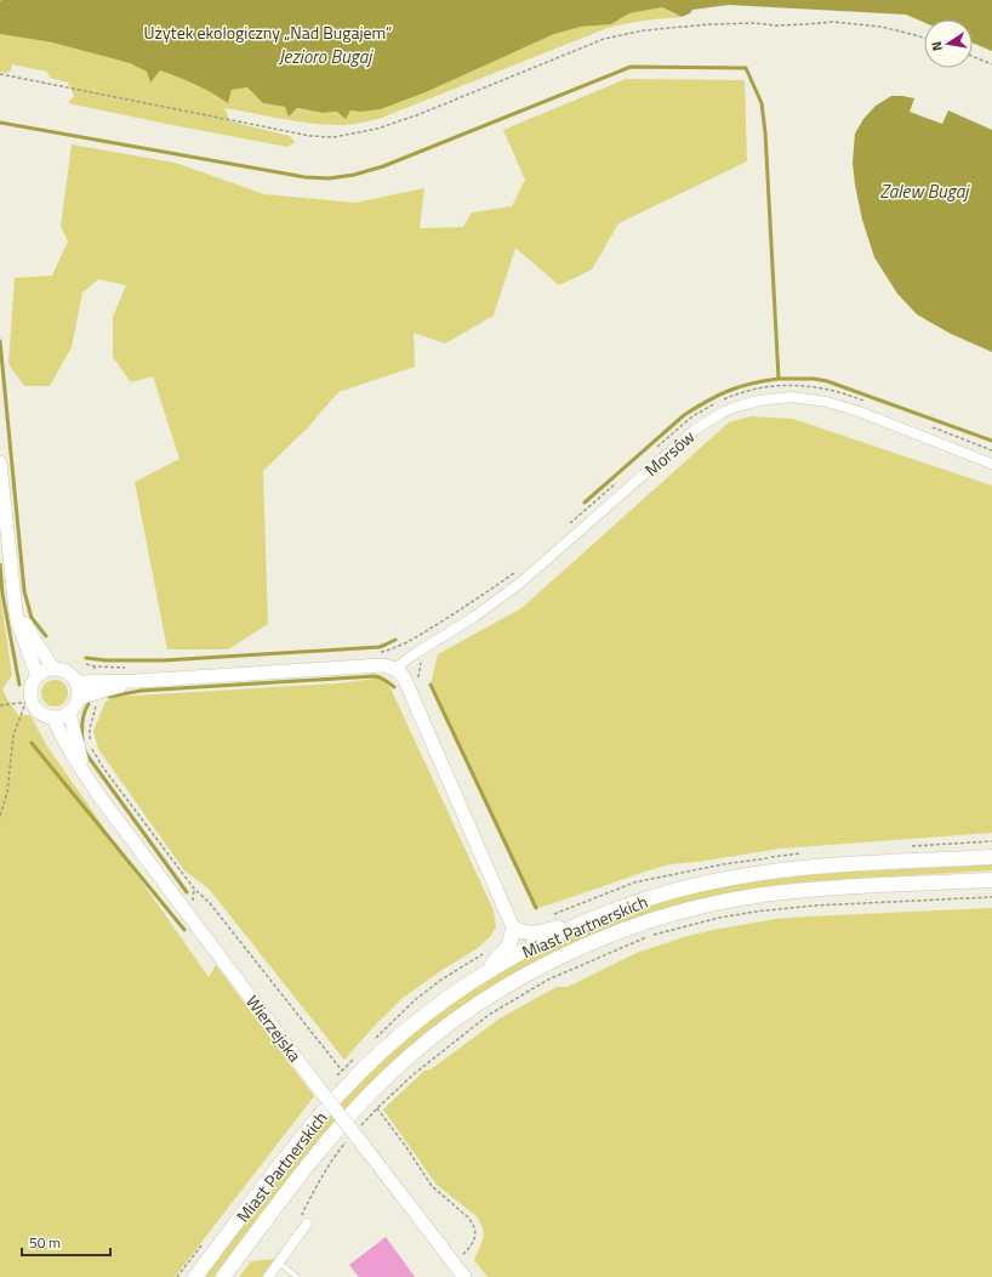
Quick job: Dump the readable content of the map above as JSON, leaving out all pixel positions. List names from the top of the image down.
{
  "streets": {
    "main road": ["Miast Partnerskich"],
    "street": ["Morsów", "Wierzejska"]
  },
  "water": ["Jezioro Bugaj", "Zalew Bugaj"],
  "parks": ["Użytek ekologiczny „Nad Bugajem”"],
  "scale_bar": "50 m",
  "north": "left"
}
